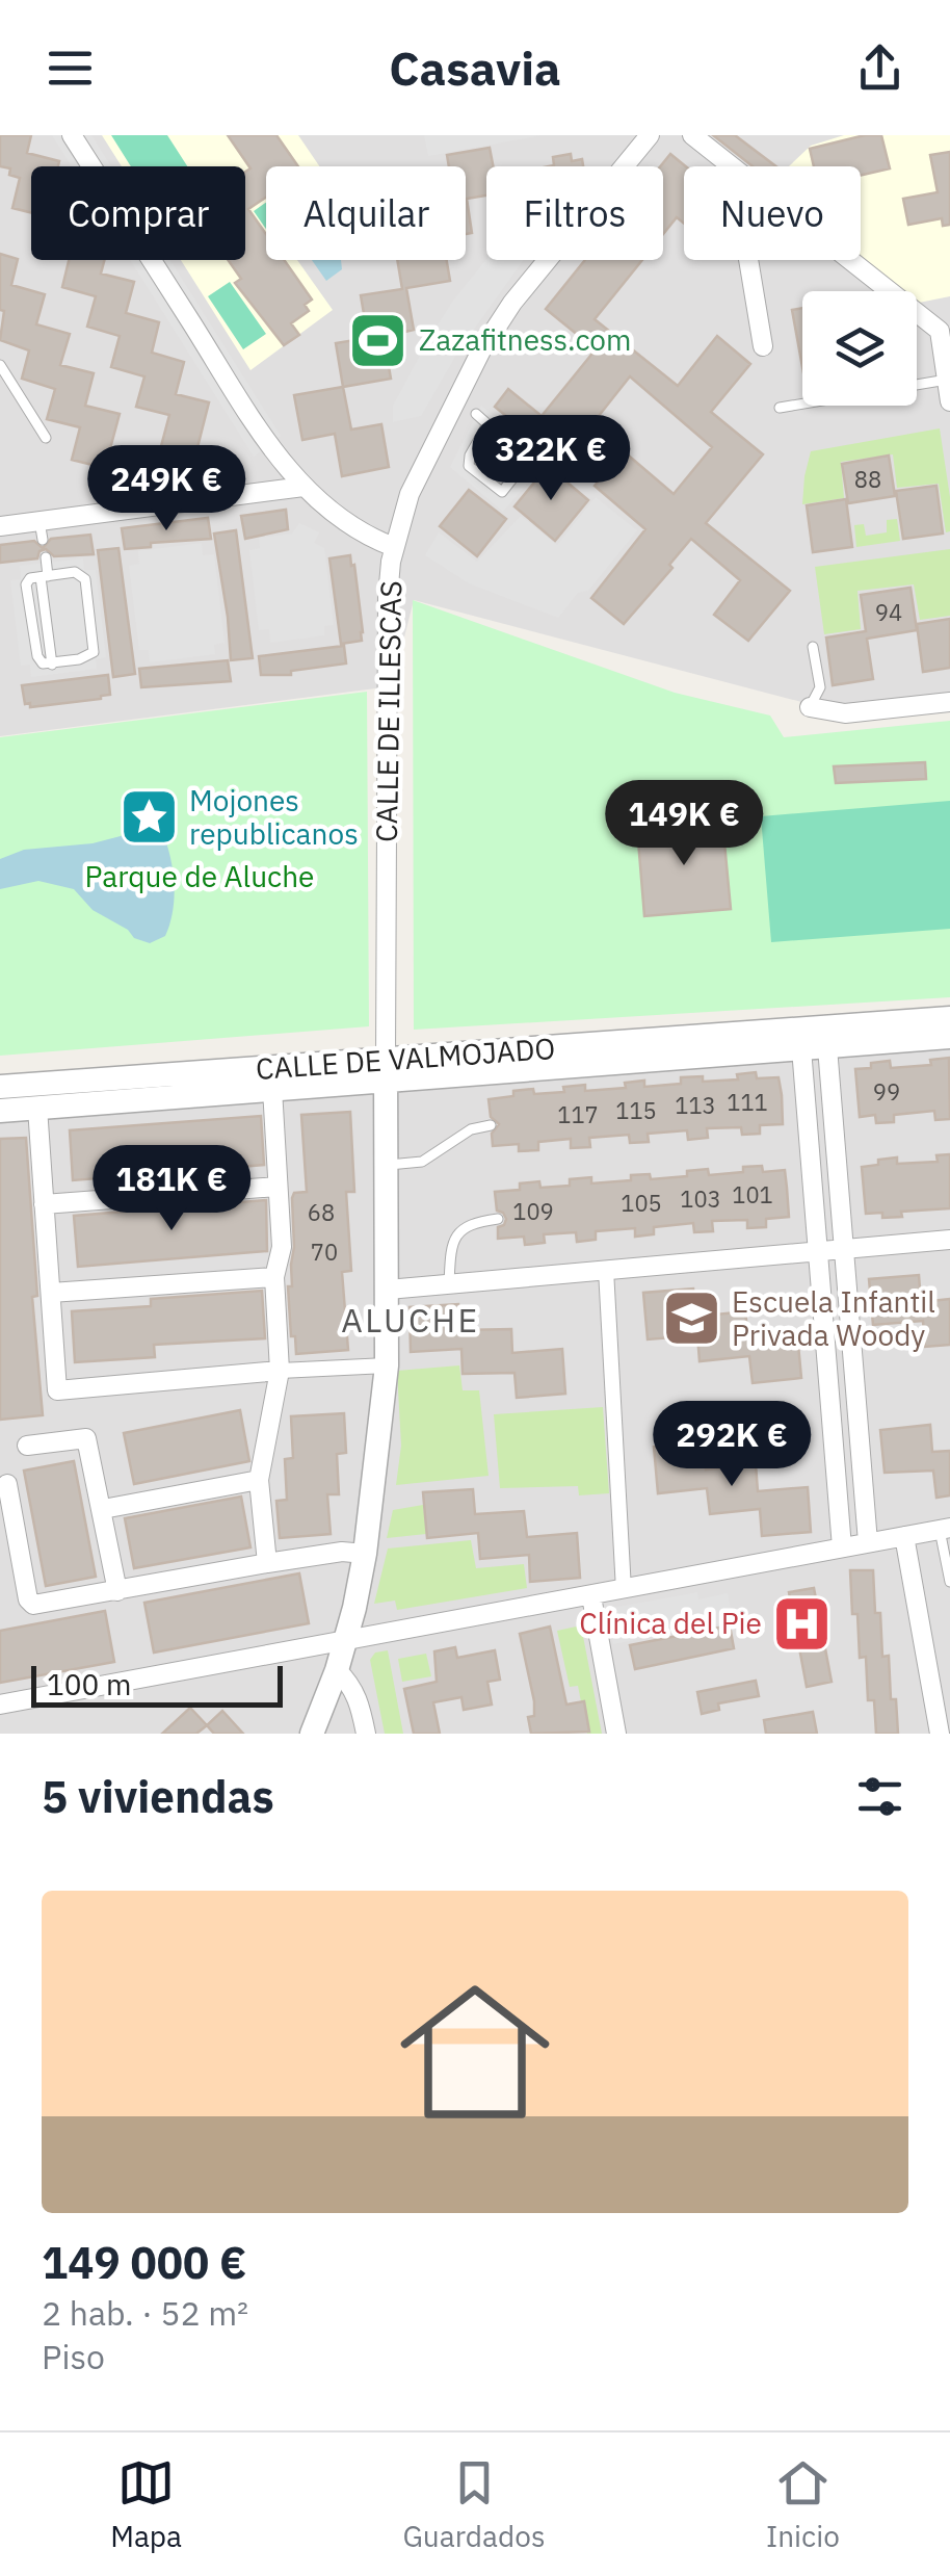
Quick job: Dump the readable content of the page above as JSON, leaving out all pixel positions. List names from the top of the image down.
{
  "streets": {
    "street": ["CALLE DE ILLESCAS", "CALLE DE VALMOJADO"]
  },
  "crossings": [
    ["CALLE DE ILLESCAS", "CALLE DE VALMOJADO"]
  ],
  "districts": ["ALUCHE"],
  "parks": ["Parque de Aluche"],
  "places": {
    "sports": ["Zazafitness.com"],
    "place": ["Mojones republicanos"],
    "school or university": ["Escuela Infantil Privada Woody"],
    "hospital": ["Clínica del Pie"]
  },
  "house_numbers": [
    "88",
    "94",
    "99",
    "111",
    "113",
    "115",
    "117",
    "101",
    "103",
    "105",
    "109",
    "68",
    "70"
  ],
  "scale_bar": "100 m",
  "page": {
    "header": "Casavia",
    "chip": [
      "Comprar",
      "Alquilar",
      "Filtros",
      "Nuevo"
    ],
    "price": [
      "322K €",
      "249K €",
      "149K €",
      "181K €",
      "292K €"
    ],
    "scale": "100 m",
    "heading": "5 viviendas",
    "list": [
      {
        "name": "149 000 €",
        "note": "2 hab. · 52 m² · Piso"
      }
    ],
    "tabs": ["Mapa", "Guardados", "Inicio"]
  }
}
